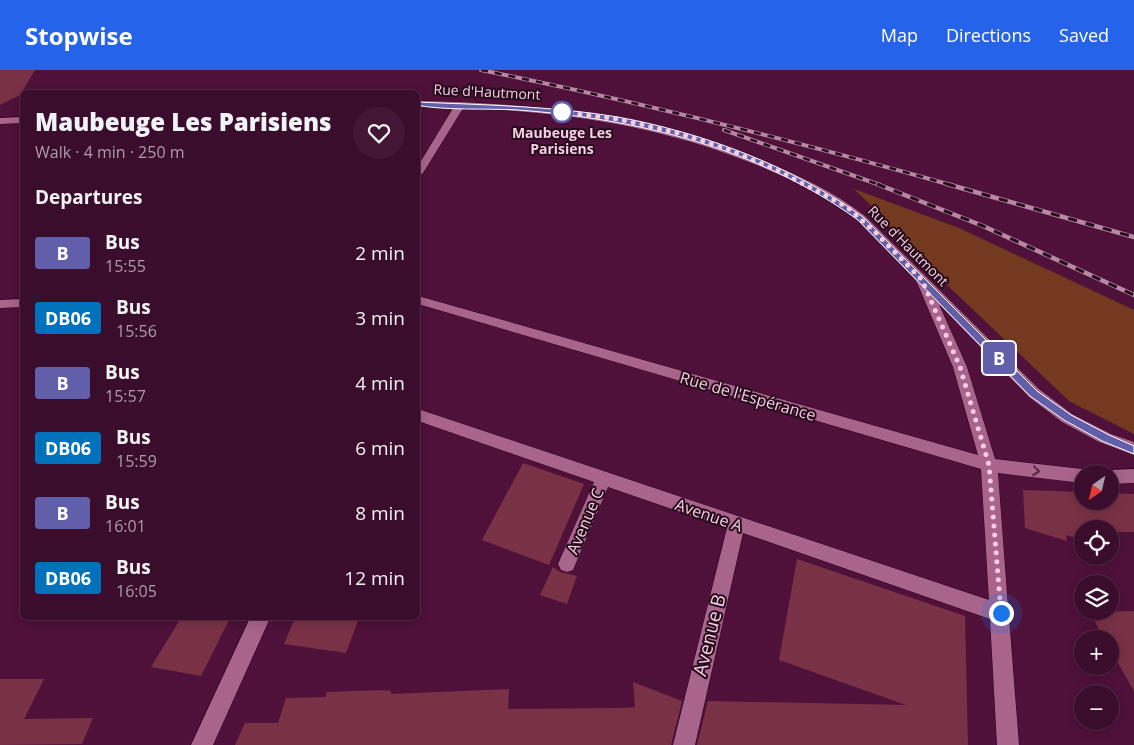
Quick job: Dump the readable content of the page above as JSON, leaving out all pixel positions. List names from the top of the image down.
{
  "streets": {
    "street": [
      "Rue d'Hautmont",
      "Rue de l'Espérance",
      "Avenue A",
      "Avenue C",
      "Avenue B"
    ]
  },
  "crossings": [
    ["Avenue A", "Avenue C"],
    ["Avenue A", "Avenue B"]
  ],
  "places": ["Maubeuge Les Parisiens"],
  "lines": ["bus line B"],
  "north": "bottom left",
  "page": {
    "header": "Stopwise",
    "nav": ["Map", "Directions", "Saved"],
    "on_map": "B",
    "heading": [
      ["Maubeuge Les Parisiens", "Walk · 4 min · 250 m"],
      "Departures"
    ],
    "list": [
      {
        "mark": "B",
        "name": "Bus",
        "note": "15:55",
        "value": "2 min"
      },
      {
        "mark": "DB06",
        "name": "Bus",
        "note": "15:56",
        "value": "3 min"
      },
      {
        "mark": "B",
        "name": "Bus",
        "note": "15:57",
        "value": "4 min"
      },
      {
        "mark": "DB06",
        "name": "Bus",
        "note": "15:59",
        "value": "6 min"
      },
      {
        "mark": "B",
        "name": "Bus",
        "note": "16:01",
        "value": "8 min"
      },
      {
        "mark": "DB06",
        "name": "Bus",
        "note": "16:05",
        "value": "12 min"
      }
    ],
    "map_buttons": ["+", "−"]
  }
}
